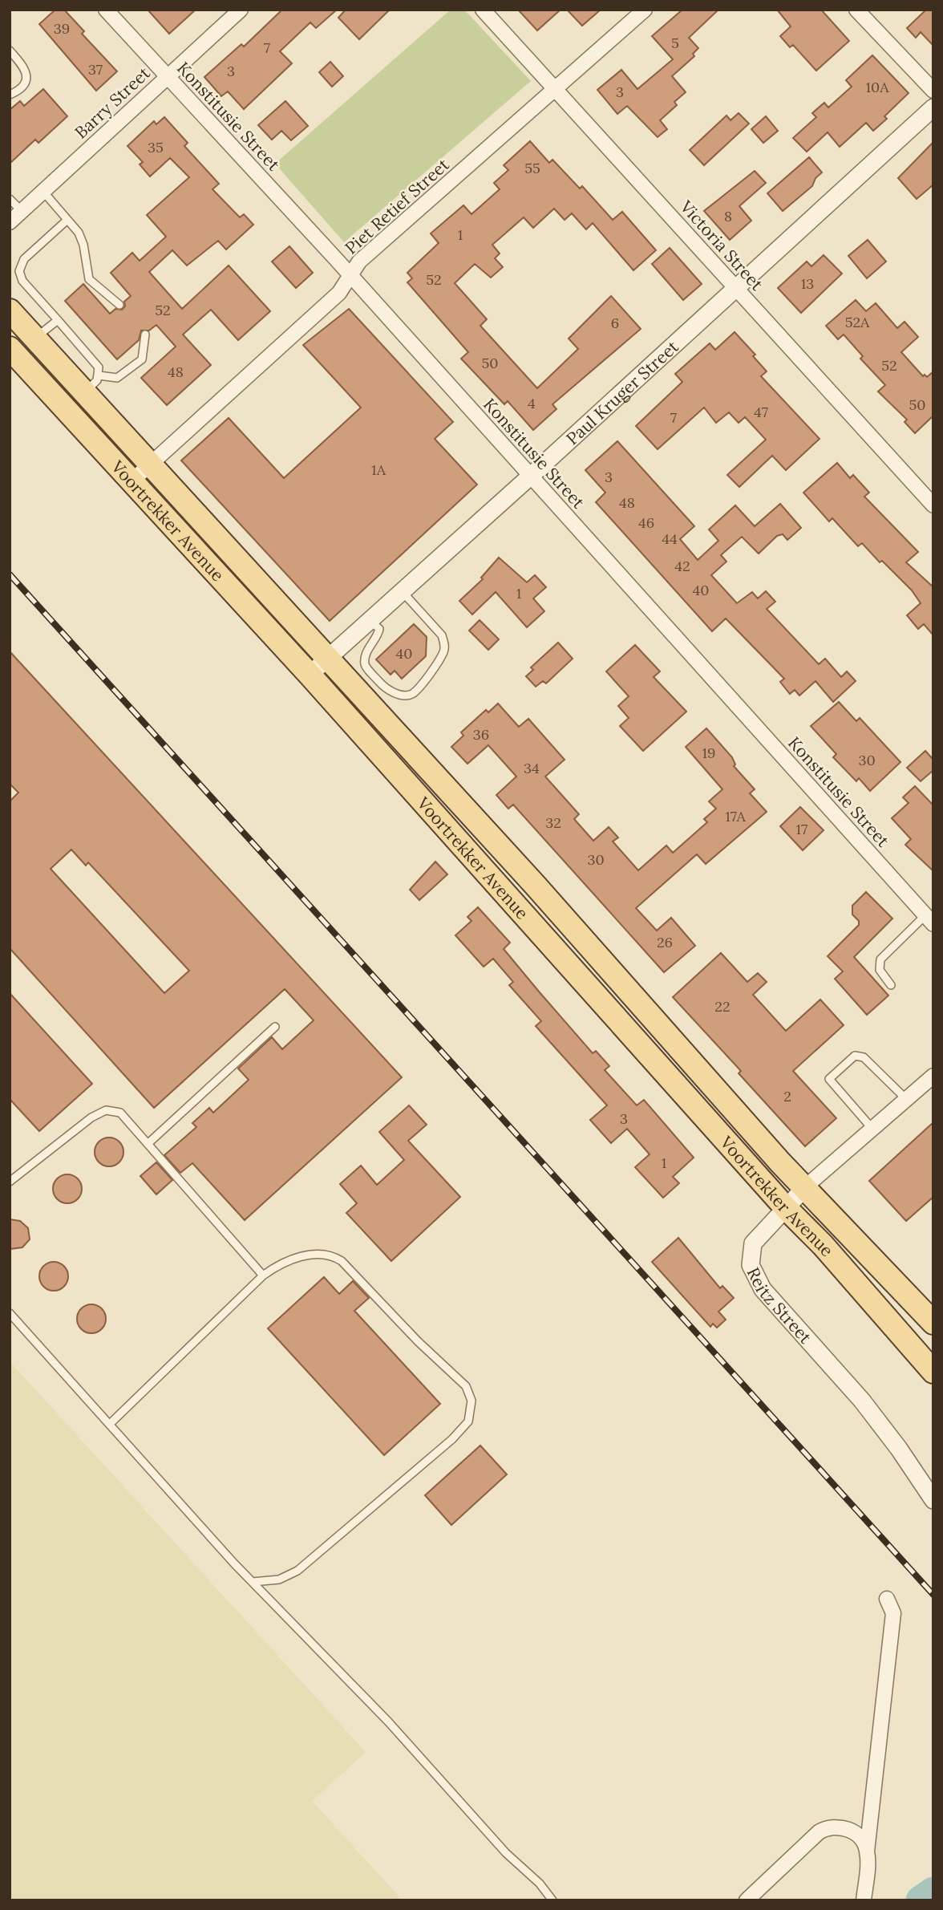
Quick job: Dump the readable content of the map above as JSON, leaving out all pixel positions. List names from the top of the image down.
{
  "streets": {
    "main road": ["Voortrekker Avenue"],
    "street": [
      "Barry Street",
      "Konstitusie Street",
      "Piet Retief Street",
      "Victoria Street",
      "Paul Kruger Street",
      "Reitz Street"
    ]
  },
  "crossings": [
    ["Barry Street", "Konstitusie Street"],
    ["Konstitusie Street", "Piet Retief Street"],
    ["Konstitusie Street", "Paul Kruger Street"],
    ["Piet Retief Street", "Victoria Street"],
    ["Piet Retief Street", "Voortrekker Avenue"],
    ["Victoria Street", "Paul Kruger Street"],
    ["Paul Kruger Street", "Voortrekker Avenue"],
    ["Voortrekker Avenue", "Reitz Street"]
  ],
  "house_numbers": [
    "39",
    "5",
    "7",
    "37",
    "3",
    "10A",
    "3",
    "35",
    "55",
    "8",
    "1",
    "52",
    "13",
    "52",
    "52A",
    "6",
    "50",
    "52",
    "48",
    "4",
    "50",
    "47",
    "7",
    "1A",
    "3",
    "48",
    "46",
    "44",
    "42",
    "40",
    "1",
    "40",
    "36",
    "19",
    "30",
    "34",
    "17A",
    "32",
    "17",
    "30",
    "26",
    "22",
    "2",
    "3",
    "1"
  ]
}
